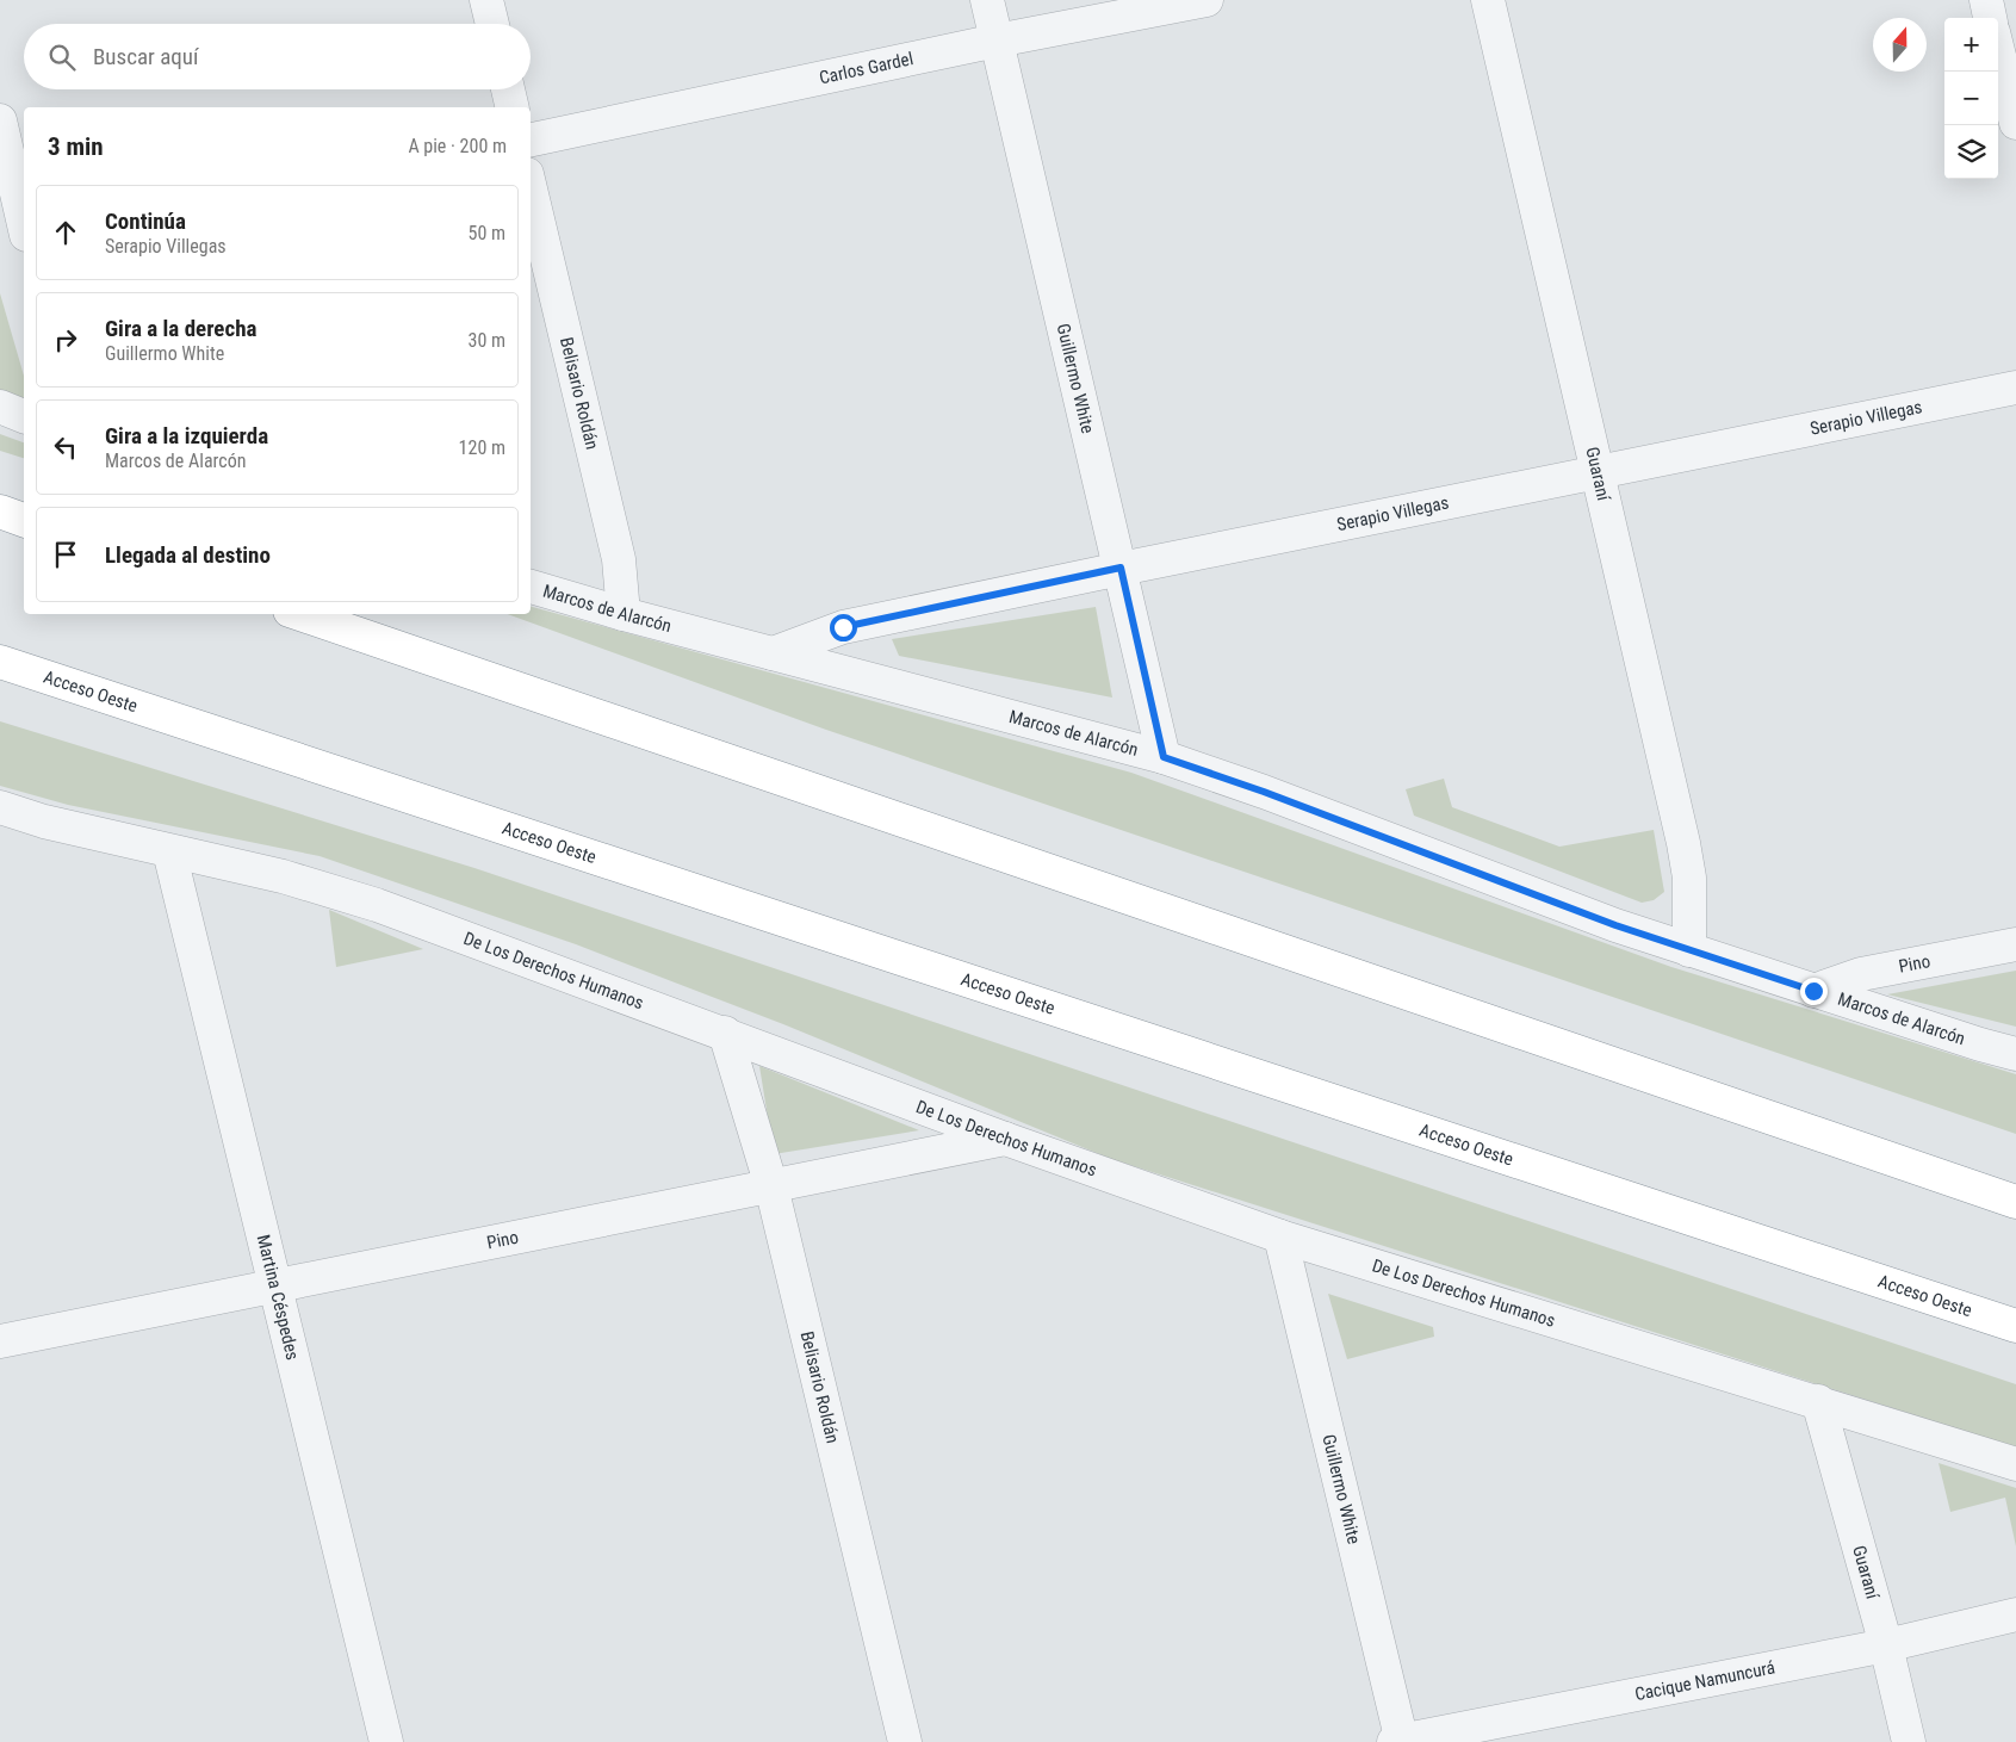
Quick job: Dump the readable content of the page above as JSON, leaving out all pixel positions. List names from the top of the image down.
{
  "streets": {
    "highway": ["Acceso Oeste"],
    "street": [
      "Carlos Gardel",
      "Guillermo White",
      "Belisario Roldán",
      "Serapio Villegas",
      "Guaraní",
      "Marcos de Alarcón",
      "Pino",
      "De Los Derechos Humanos",
      "Martina Céspedes",
      "Cacique Namuncurá"
    ]
  },
  "crossings": [
    ["Carlos Gardel", "Guillermo White"],
    ["Guillermo White", "Serapio Villegas"],
    ["Guillermo White", "Marcos de Alarcón"],
    ["Guillermo White", "De Los Derechos Humanos"],
    ["Guillermo White", "Cacique Namuncurá"],
    ["Belisario Roldán", "Marcos de Alarcón"],
    ["Belisario Roldán", "Pino"],
    ["Belisario Roldán", "De Los Derechos Humanos"],
    ["Serapio Villegas", "Guaraní"],
    ["Serapio Villegas", "Marcos de Alarcón"],
    ["Guaraní", "Marcos de Alarcón"],
    ["Guaraní", "De Los Derechos Humanos"],
    ["Guaraní", "Cacique Namuncurá"],
    ["Marcos de Alarcón", "Pino"],
    ["Pino", "De Los Derechos Humanos"],
    ["Pino", "Martina Céspedes"],
    ["De Los Derechos Humanos", "Martina Céspedes"]
  ],
  "north": "top",
  "page": {
    "map_buttons": ["+", "−"],
    "search": "Buscar aquí",
    "heading": ["3 min", "A pie · 200 m"],
    "list": [
      ["Continúa", "Serapio Villegas", "50 m"],
      ["Gira a la derecha", "Guillermo White", "30 m"],
      ["Gira a la izquierda", "Marcos de Alarcón", "120 m"],
      "Llegada al destino"
    ]
  }
}
